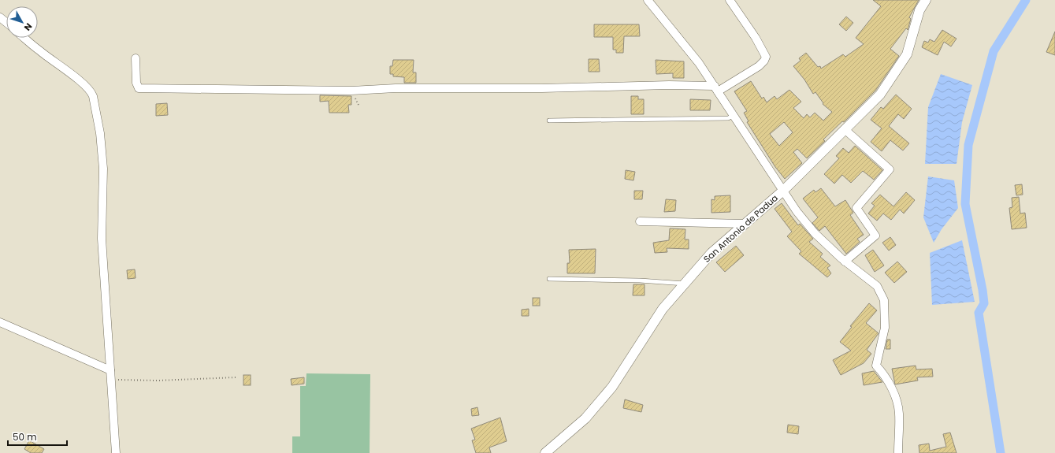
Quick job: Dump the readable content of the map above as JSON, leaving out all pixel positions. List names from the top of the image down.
{
  "streets": {
    "street": ["San Antonio de Padua"]
  },
  "scale_bar": "50 m",
  "north": "bottom right"
}
